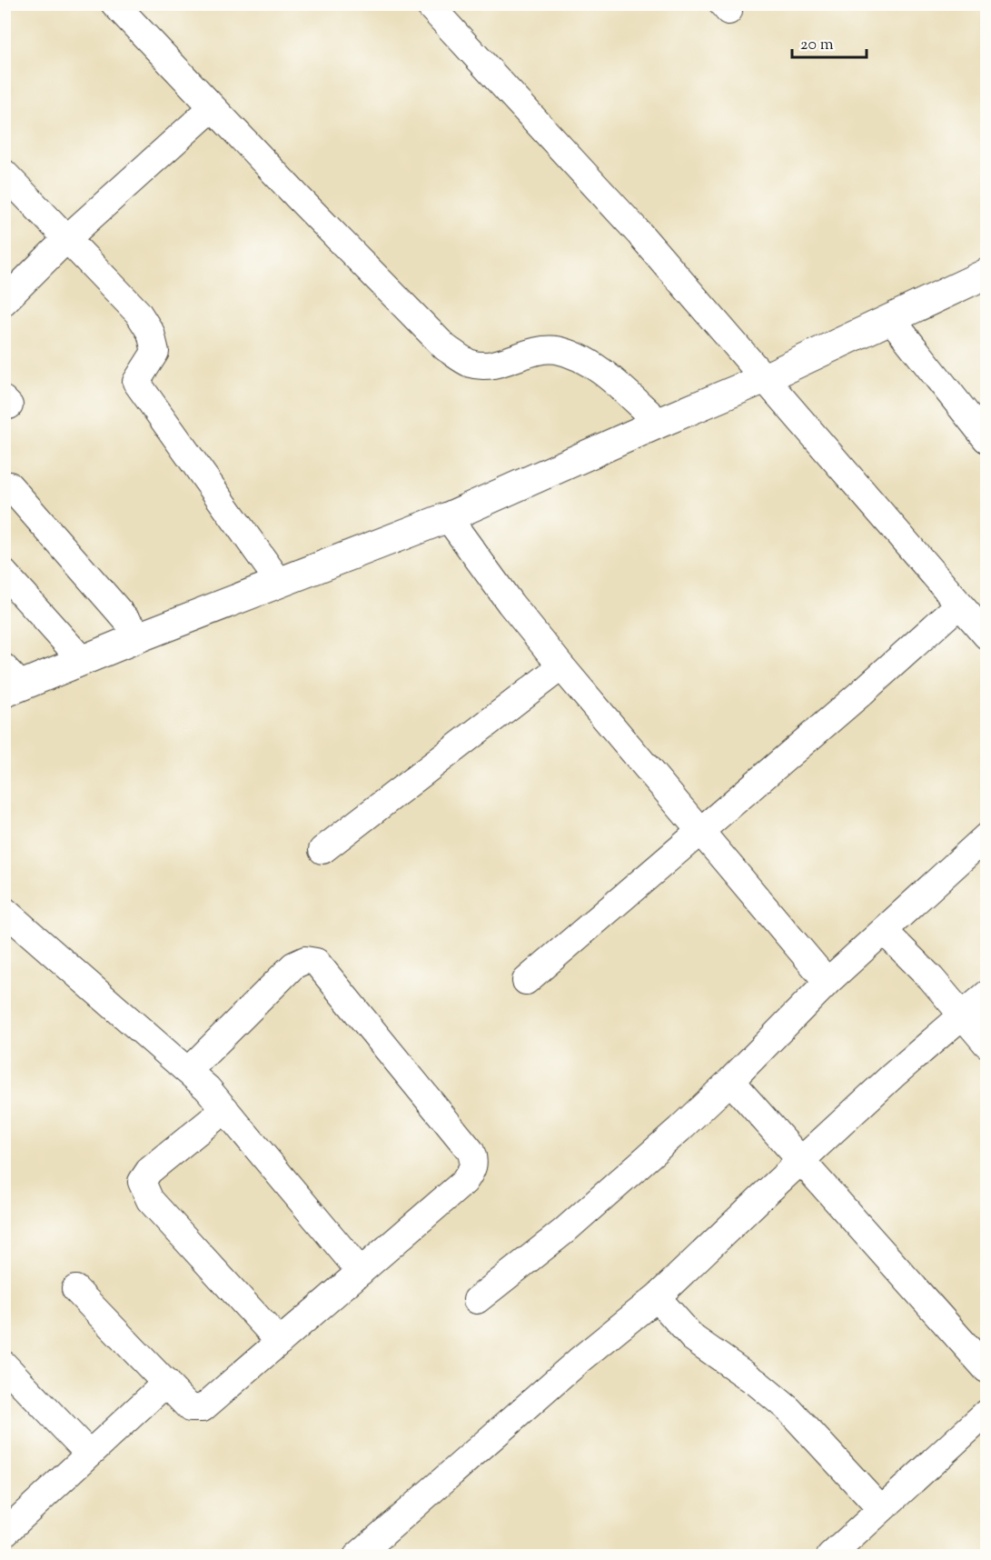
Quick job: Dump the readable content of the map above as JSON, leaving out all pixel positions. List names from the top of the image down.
{
  "scale_bar": "20 m"
}
